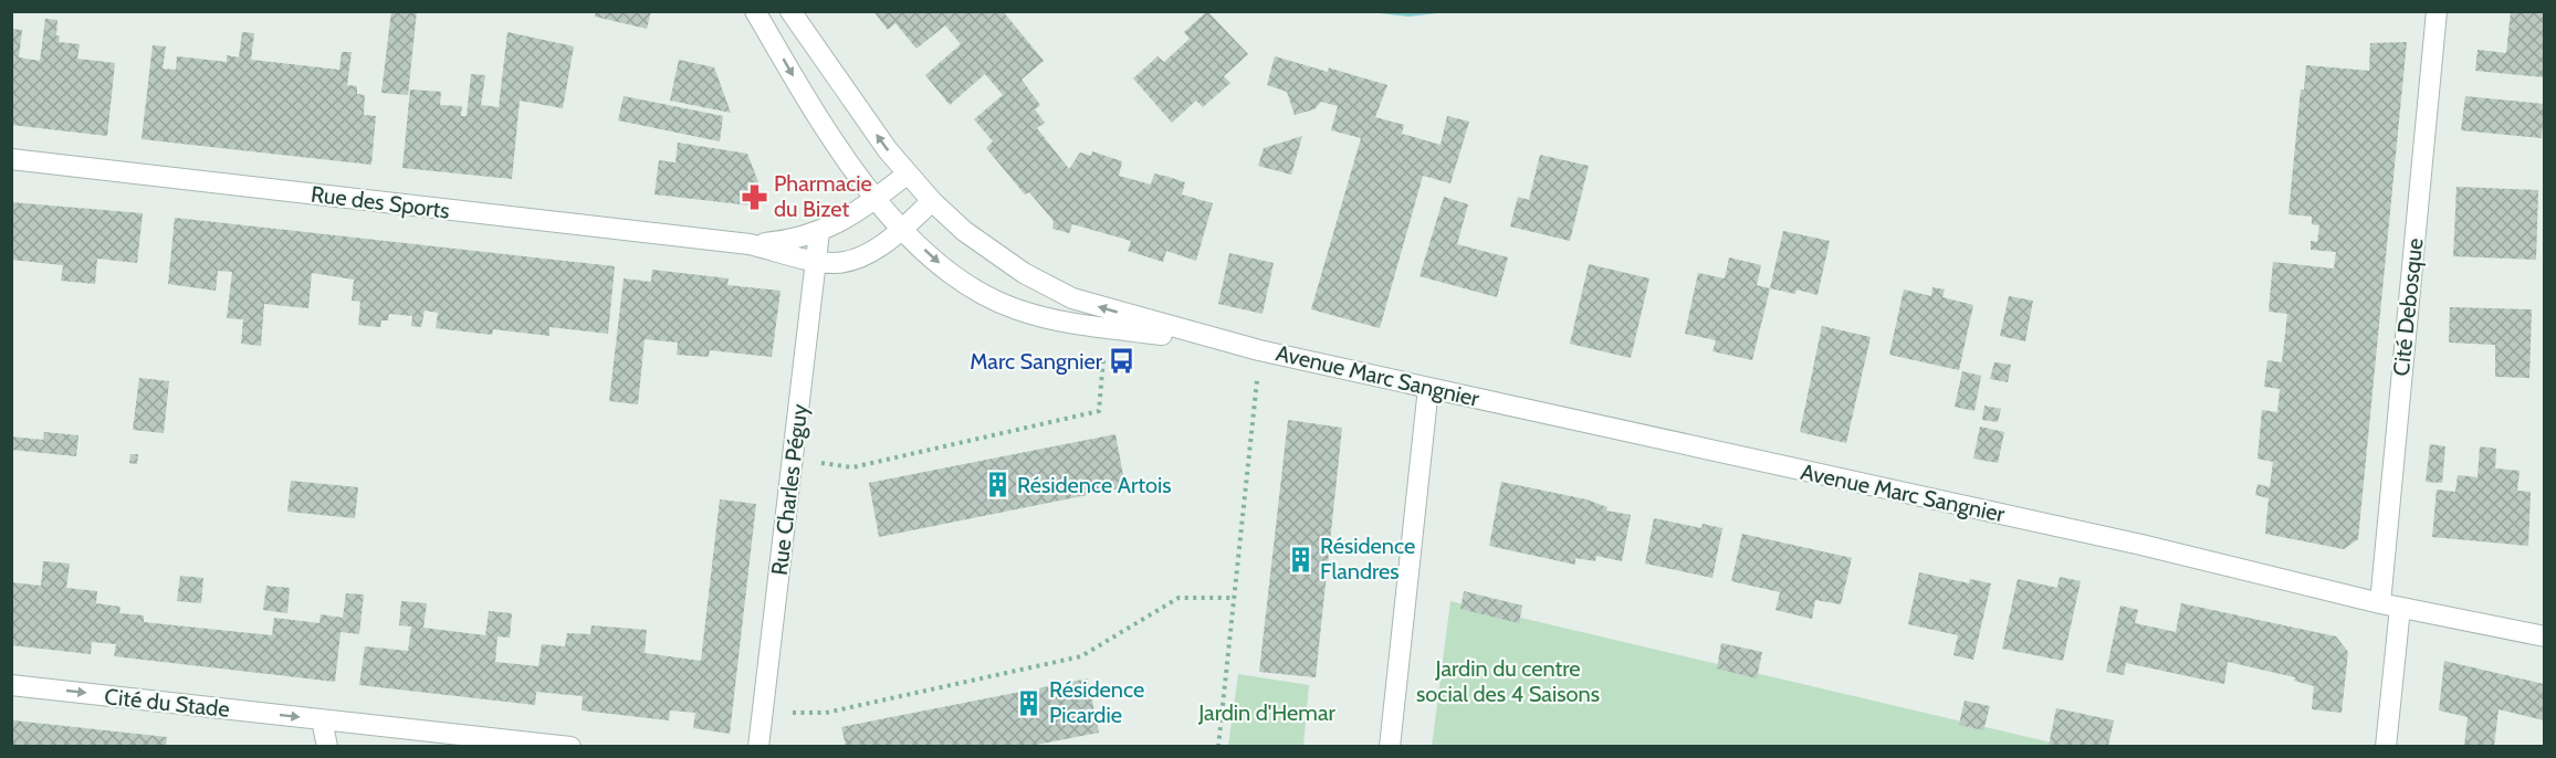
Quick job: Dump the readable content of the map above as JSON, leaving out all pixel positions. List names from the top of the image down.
{
  "streets": {
    "street": [
      "Rue des Sports",
      "Cité Debosque",
      "Avenue Marc Sangnier",
      "Rue Charles Péguy",
      "Cité du Stade"
    ]
  },
  "crossings": [
    ["Rue des Sports", "Avenue Marc Sangnier"],
    ["Rue des Sports", "Rue Charles Péguy"],
    ["Cité Debosque", "Avenue Marc Sangnier"]
  ],
  "one_way": ["Cité du Stade"],
  "parks": ["Jardin du centre social des 4 Saisons", "Jardin d'Hemar"],
  "places": {
    "pharmacy": ["Pharmacie du Bizet"],
    "bus stop": ["Marc Sangnier"],
    "building": ["Résidence Artois", "Résidence Flandres", "Résidence Picardie"]
  }
}
